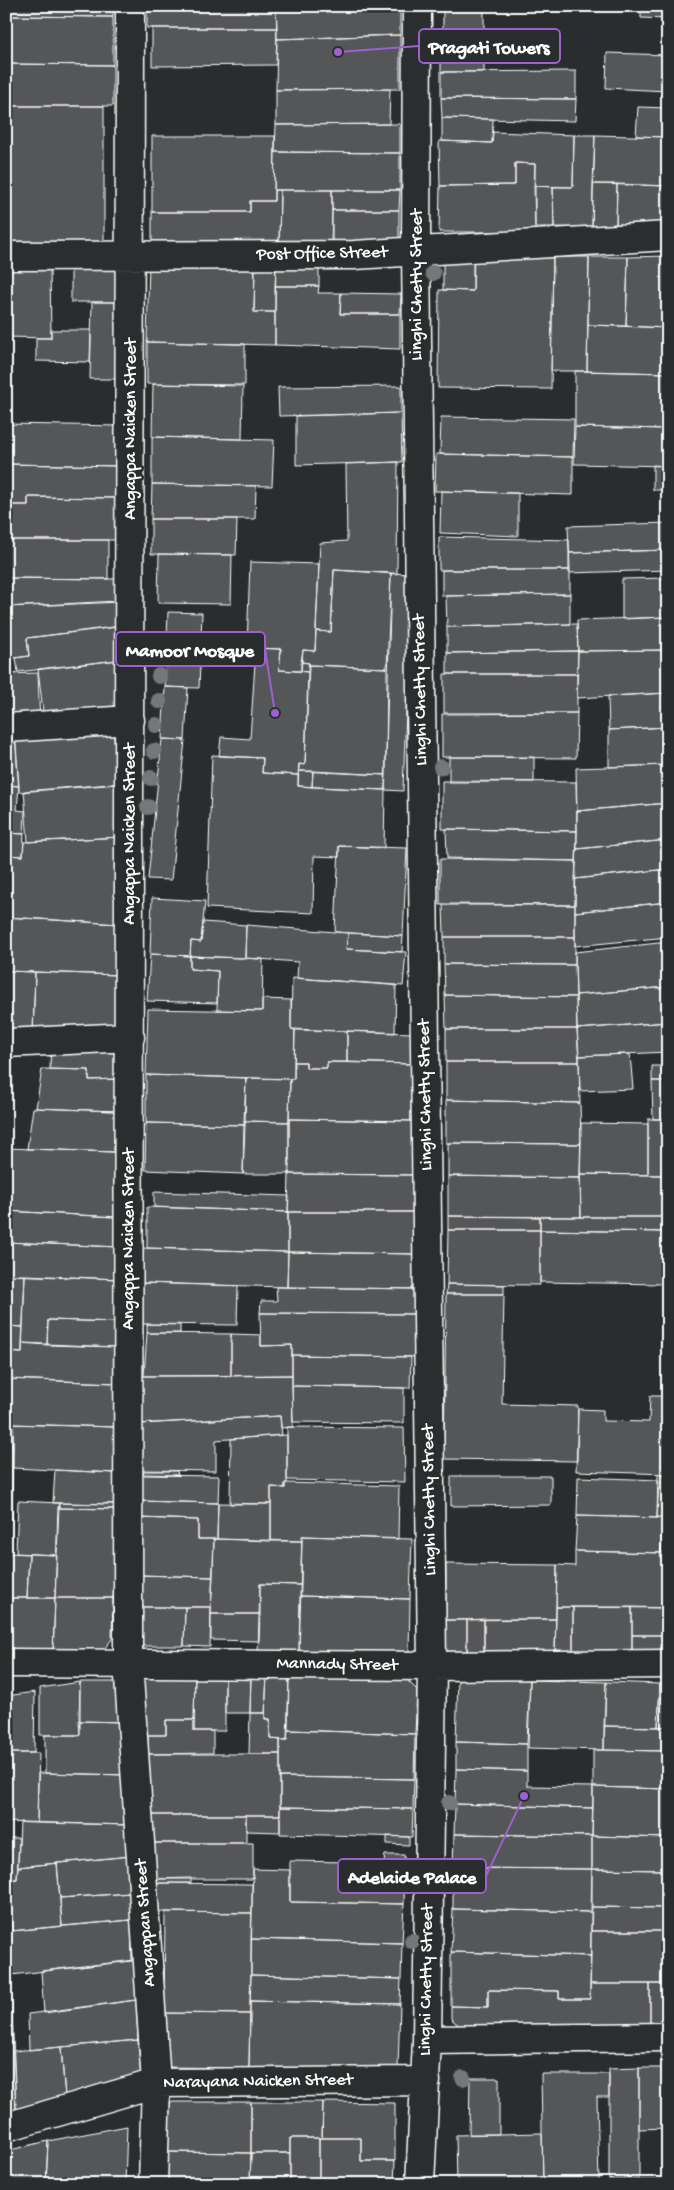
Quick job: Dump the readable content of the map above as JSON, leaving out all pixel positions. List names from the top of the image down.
{
  "streets": {
    "street": [
      "Post Office Street",
      "Linghi Chetty Street",
      "Angappa Naicken Street",
      "Mannady Street",
      "Angappan Street",
      "Narayana Naicken Street"
    ]
  },
  "crossings": [
    ["Post Office Street", "Linghi Chetty Street"],
    ["Post Office Street", "Angappa Naicken Street"],
    ["Linghi Chetty Street", "Mannady Street"],
    ["Linghi Chetty Street", "Narayana Naicken Street"],
    ["Angappa Naicken Street", "Mannady Street"],
    ["Angappa Naicken Street", "Angappan Street"],
    ["Mannady Street", "Angappan Street"],
    ["Angappan Street", "Narayana Naicken Street"]
  ],
  "places": ["Pragati Towers", "Mamoor Mosque", "Adelaide Palace"]
}
